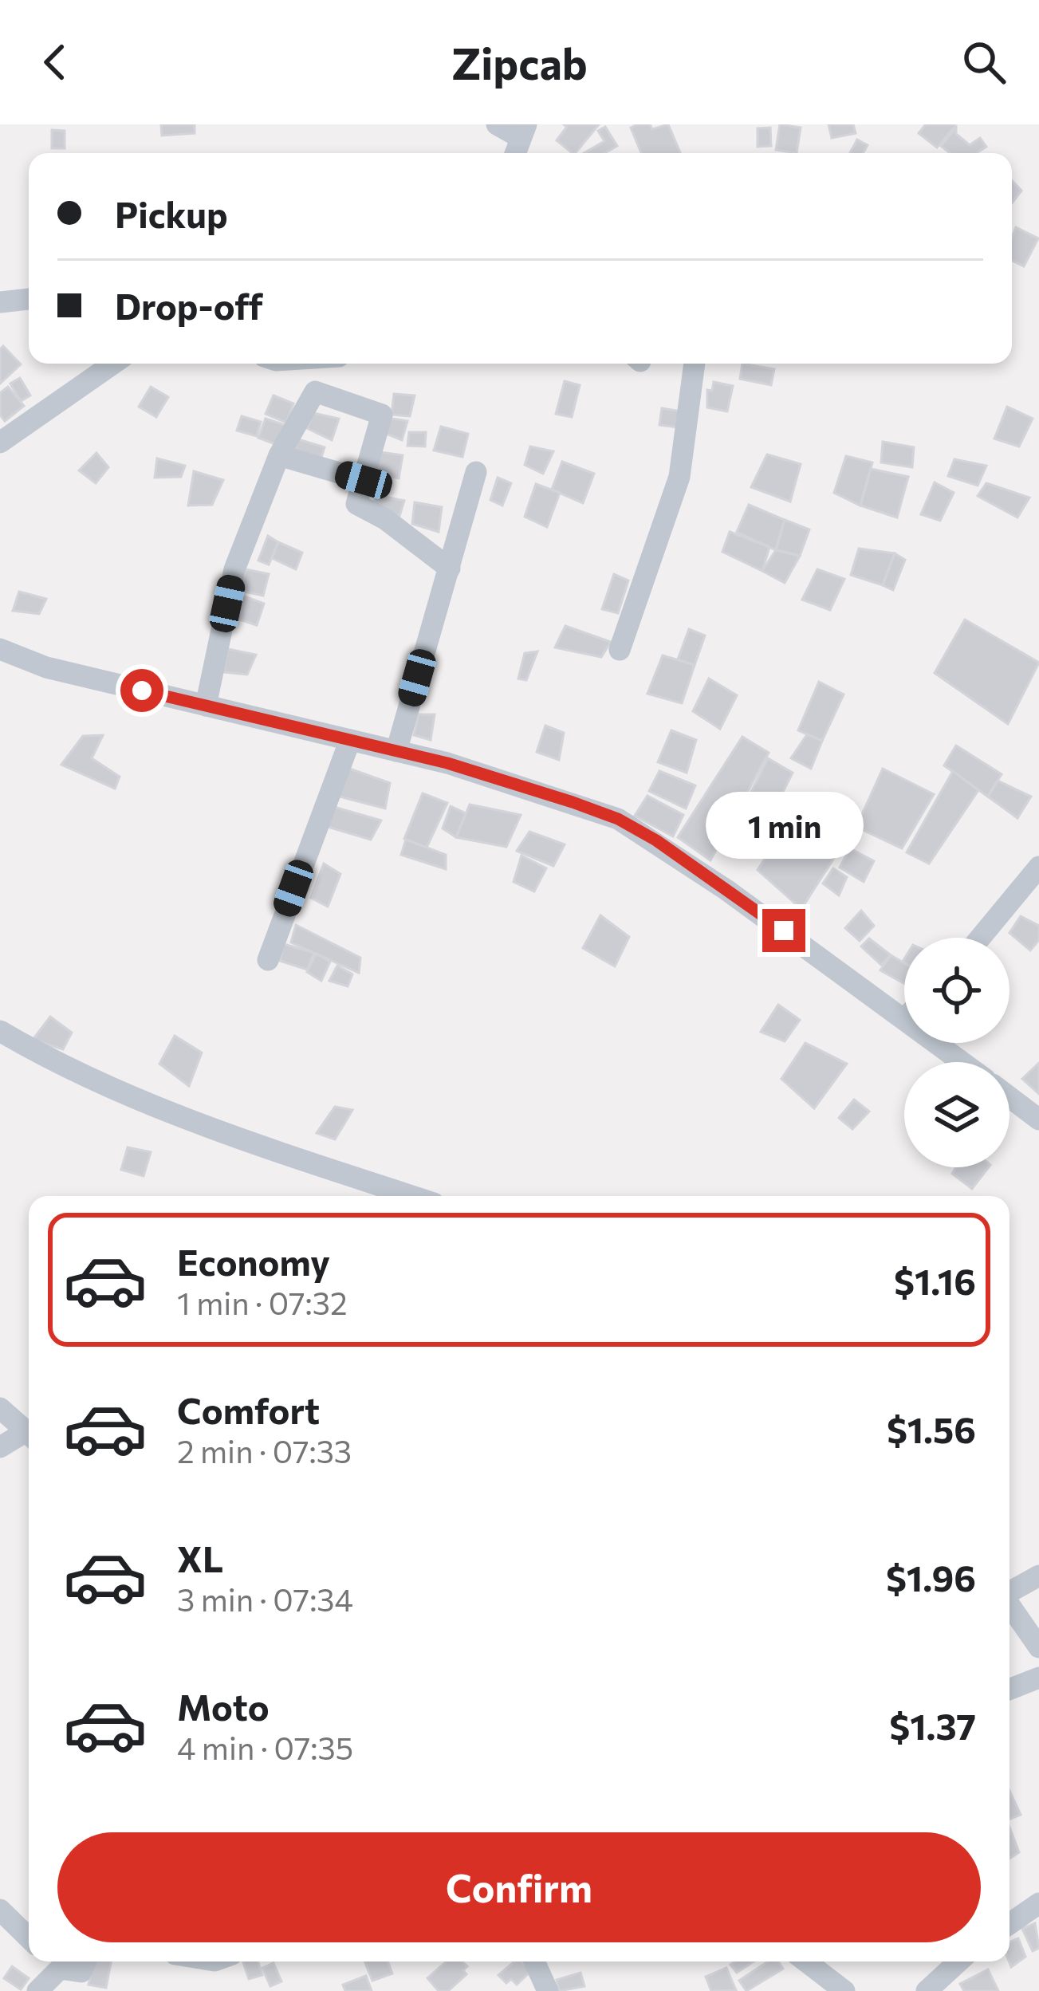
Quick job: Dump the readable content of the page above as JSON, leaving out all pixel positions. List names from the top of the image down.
{
  "page": {
    "header": "Zipcab",
    "banner": ["Pickup", "Drop-off"],
    "bubble": "1 min",
    "list": [
      {
        "name": "Economy",
        "note": "1 min · 07:32",
        "value": "$1.16"
      },
      {
        "name": "Comfort",
        "note": "2 min · 07:33",
        "value": "$1.56"
      },
      {
        "name": "XL",
        "note": "3 min · 07:34",
        "value": "$1.96"
      },
      {
        "name": "Moto",
        "note": "4 min · 07:35",
        "value": "$1.37"
      }
    ],
    "buttons": "Confirm"
  }
}
